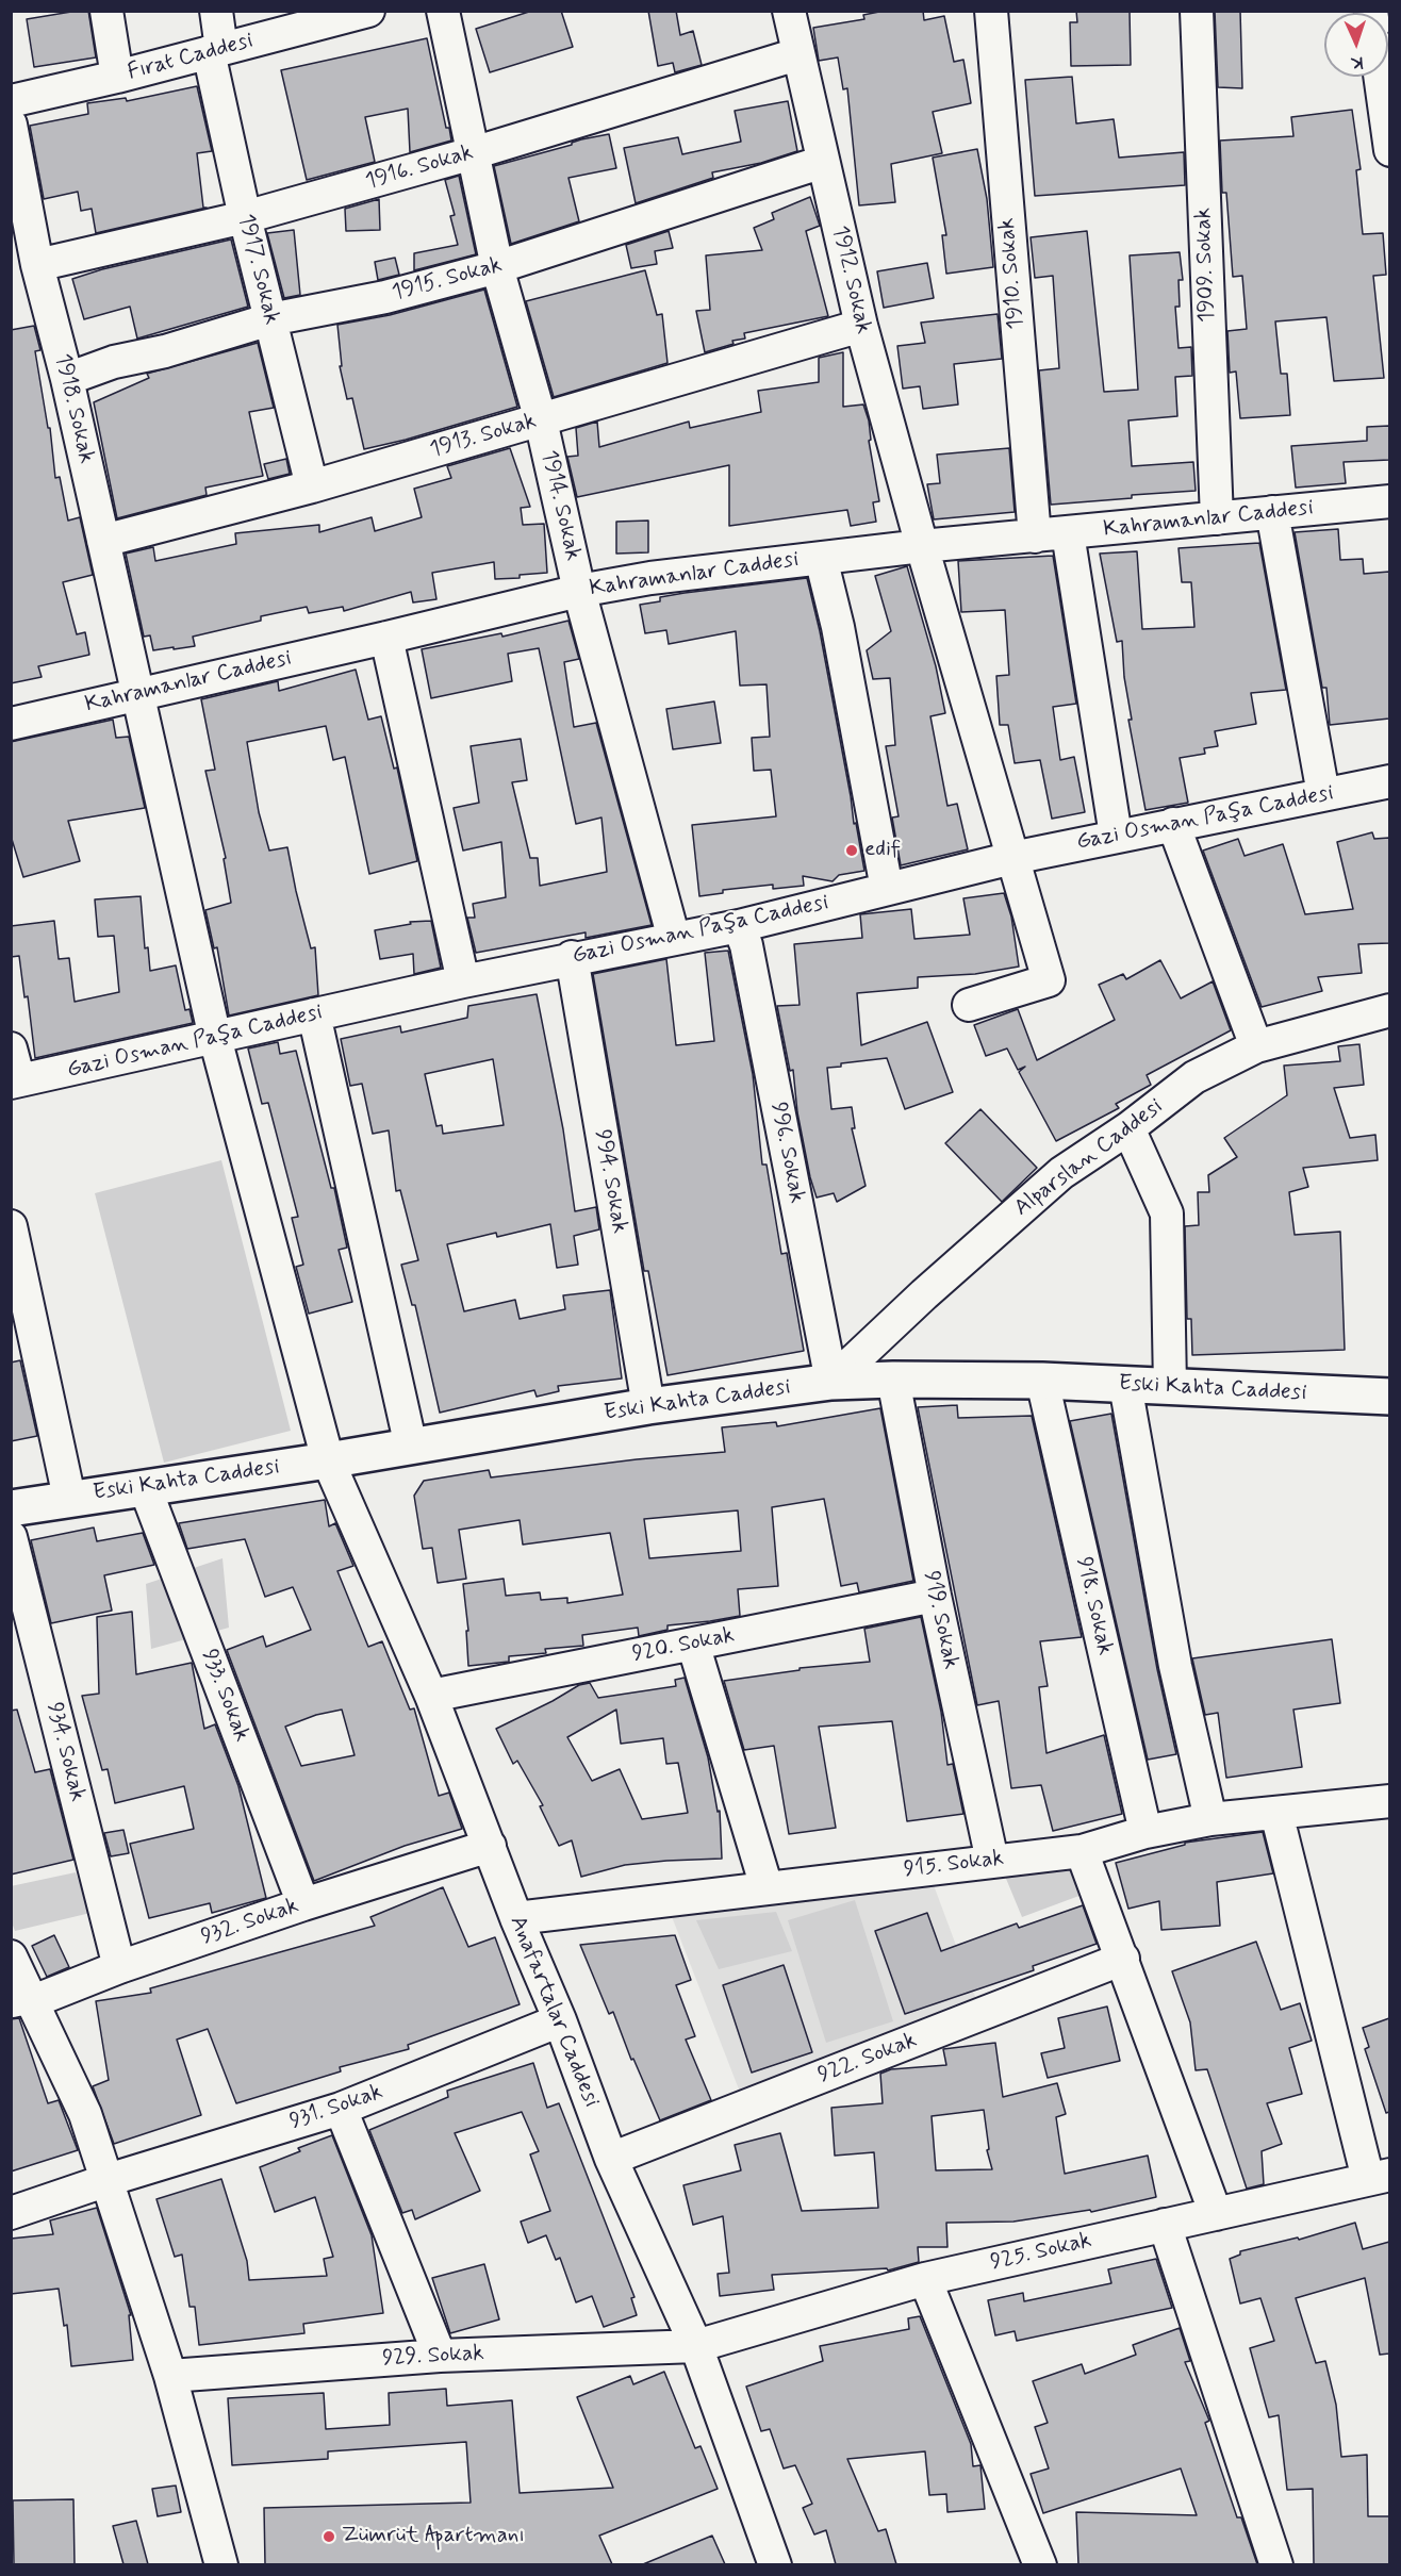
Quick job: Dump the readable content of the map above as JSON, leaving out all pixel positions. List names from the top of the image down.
{
  "streets": {
    "main road": ["Eski Kahta Caddesi"],
    "street": [
      "Fırat Caddesi",
      "1916. Sokak",
      "1909. Sokak",
      "1917. Sokak",
      "1910. Sokak",
      "1915. Sokak",
      "1912. Sokak",
      "1918. Sokak",
      "1913. Sokak",
      "1914. Sokak",
      "Kahramanlar Caddesi",
      "Gazi Osman Paşa Caddesi",
      "996. Sokak",
      "Alparslan Caddesi",
      "994. Sokak",
      "918. Sokak",
      "919. Sokak",
      "920. Sokak",
      "933. Sokak",
      "934. Sokak",
      "915. Sokak",
      "932. Sokak",
      "Anafartalar Caddesi",
      "922. Sokak",
      "931. Sokak",
      "925. Sokak",
      "929. Sokak"
    ]
  },
  "crossings": [
    ["Fırat Caddesi", "1917. Sokak"],
    ["1916. Sokak", "1917. Sokak"],
    ["1916. Sokak", "1912. Sokak"],
    ["1916. Sokak", "1918. Sokak"],
    ["1916. Sokak", "1914. Sokak"],
    ["1909. Sokak", "Kahramanlar Caddesi"],
    ["1917. Sokak", "1915. Sokak"],
    ["1917. Sokak", "1913. Sokak"],
    ["1910. Sokak", "Kahramanlar Caddesi"],
    ["1915. Sokak", "1912. Sokak"],
    ["1915. Sokak", "1918. Sokak"],
    ["1915. Sokak", "1914. Sokak"],
    ["1912. Sokak", "1913. Sokak"],
    ["1912. Sokak", "Kahramanlar Caddesi"],
    ["1912. Sokak", "Gazi Osman Paşa Caddesi"],
    ["1918. Sokak", "1913. Sokak"],
    ["1918. Sokak", "Kahramanlar Caddesi"],
    ["1918. Sokak", "Gazi Osman Paşa Caddesi"],
    ["1918. Sokak", "Anafartalar Caddesi"],
    ["1913. Sokak", "1914. Sokak"],
    ["1914. Sokak", "Kahramanlar Caddesi"],
    ["1914. Sokak", "Gazi Osman Paşa Caddesi"],
    ["Gazi Osman Paşa Caddesi", "996. Sokak"],
    ["Gazi Osman Paşa Caddesi", "994. Sokak"],
    ["Gazi Osman Paşa Caddesi", "Anafartalar Caddesi"],
    ["996. Sokak", "Alparslan Caddesi"],
    ["996. Sokak", "Eski Kahta Caddesi"],
    ["Alparslan Caddesi", "Eski Kahta Caddesi"],
    ["994. Sokak", "Eski Kahta Caddesi"],
    ["Eski Kahta Caddesi", "918. Sokak"],
    ["Eski Kahta Caddesi", "919. Sokak"],
    ["Eski Kahta Caddesi", "933. Sokak"],
    ["Eski Kahta Caddesi", "Anafartalar Caddesi"],
    ["918. Sokak", "915. Sokak"],
    ["919. Sokak", "920. Sokak"],
    ["919. Sokak", "915. Sokak"],
    ["920. Sokak", "Anafartalar Caddesi"],
    ["933. Sokak", "932. Sokak"],
    ["934. Sokak", "932. Sokak"],
    ["915. Sokak", "Anafartalar Caddesi"],
    ["932. Sokak", "Anafartalar Caddesi"],
    ["Anafartalar Caddesi", "922. Sokak"],
    ["Anafartalar Caddesi", "931. Sokak"],
    ["Anafartalar Caddesi", "925. Sokak"],
    ["Anafartalar Caddesi", "929. Sokak"],
    ["925. Sokak", "929. Sokak"]
  ],
  "places": ["edif", "Zümrüt Apartmanı"],
  "north": "bottom"
}
